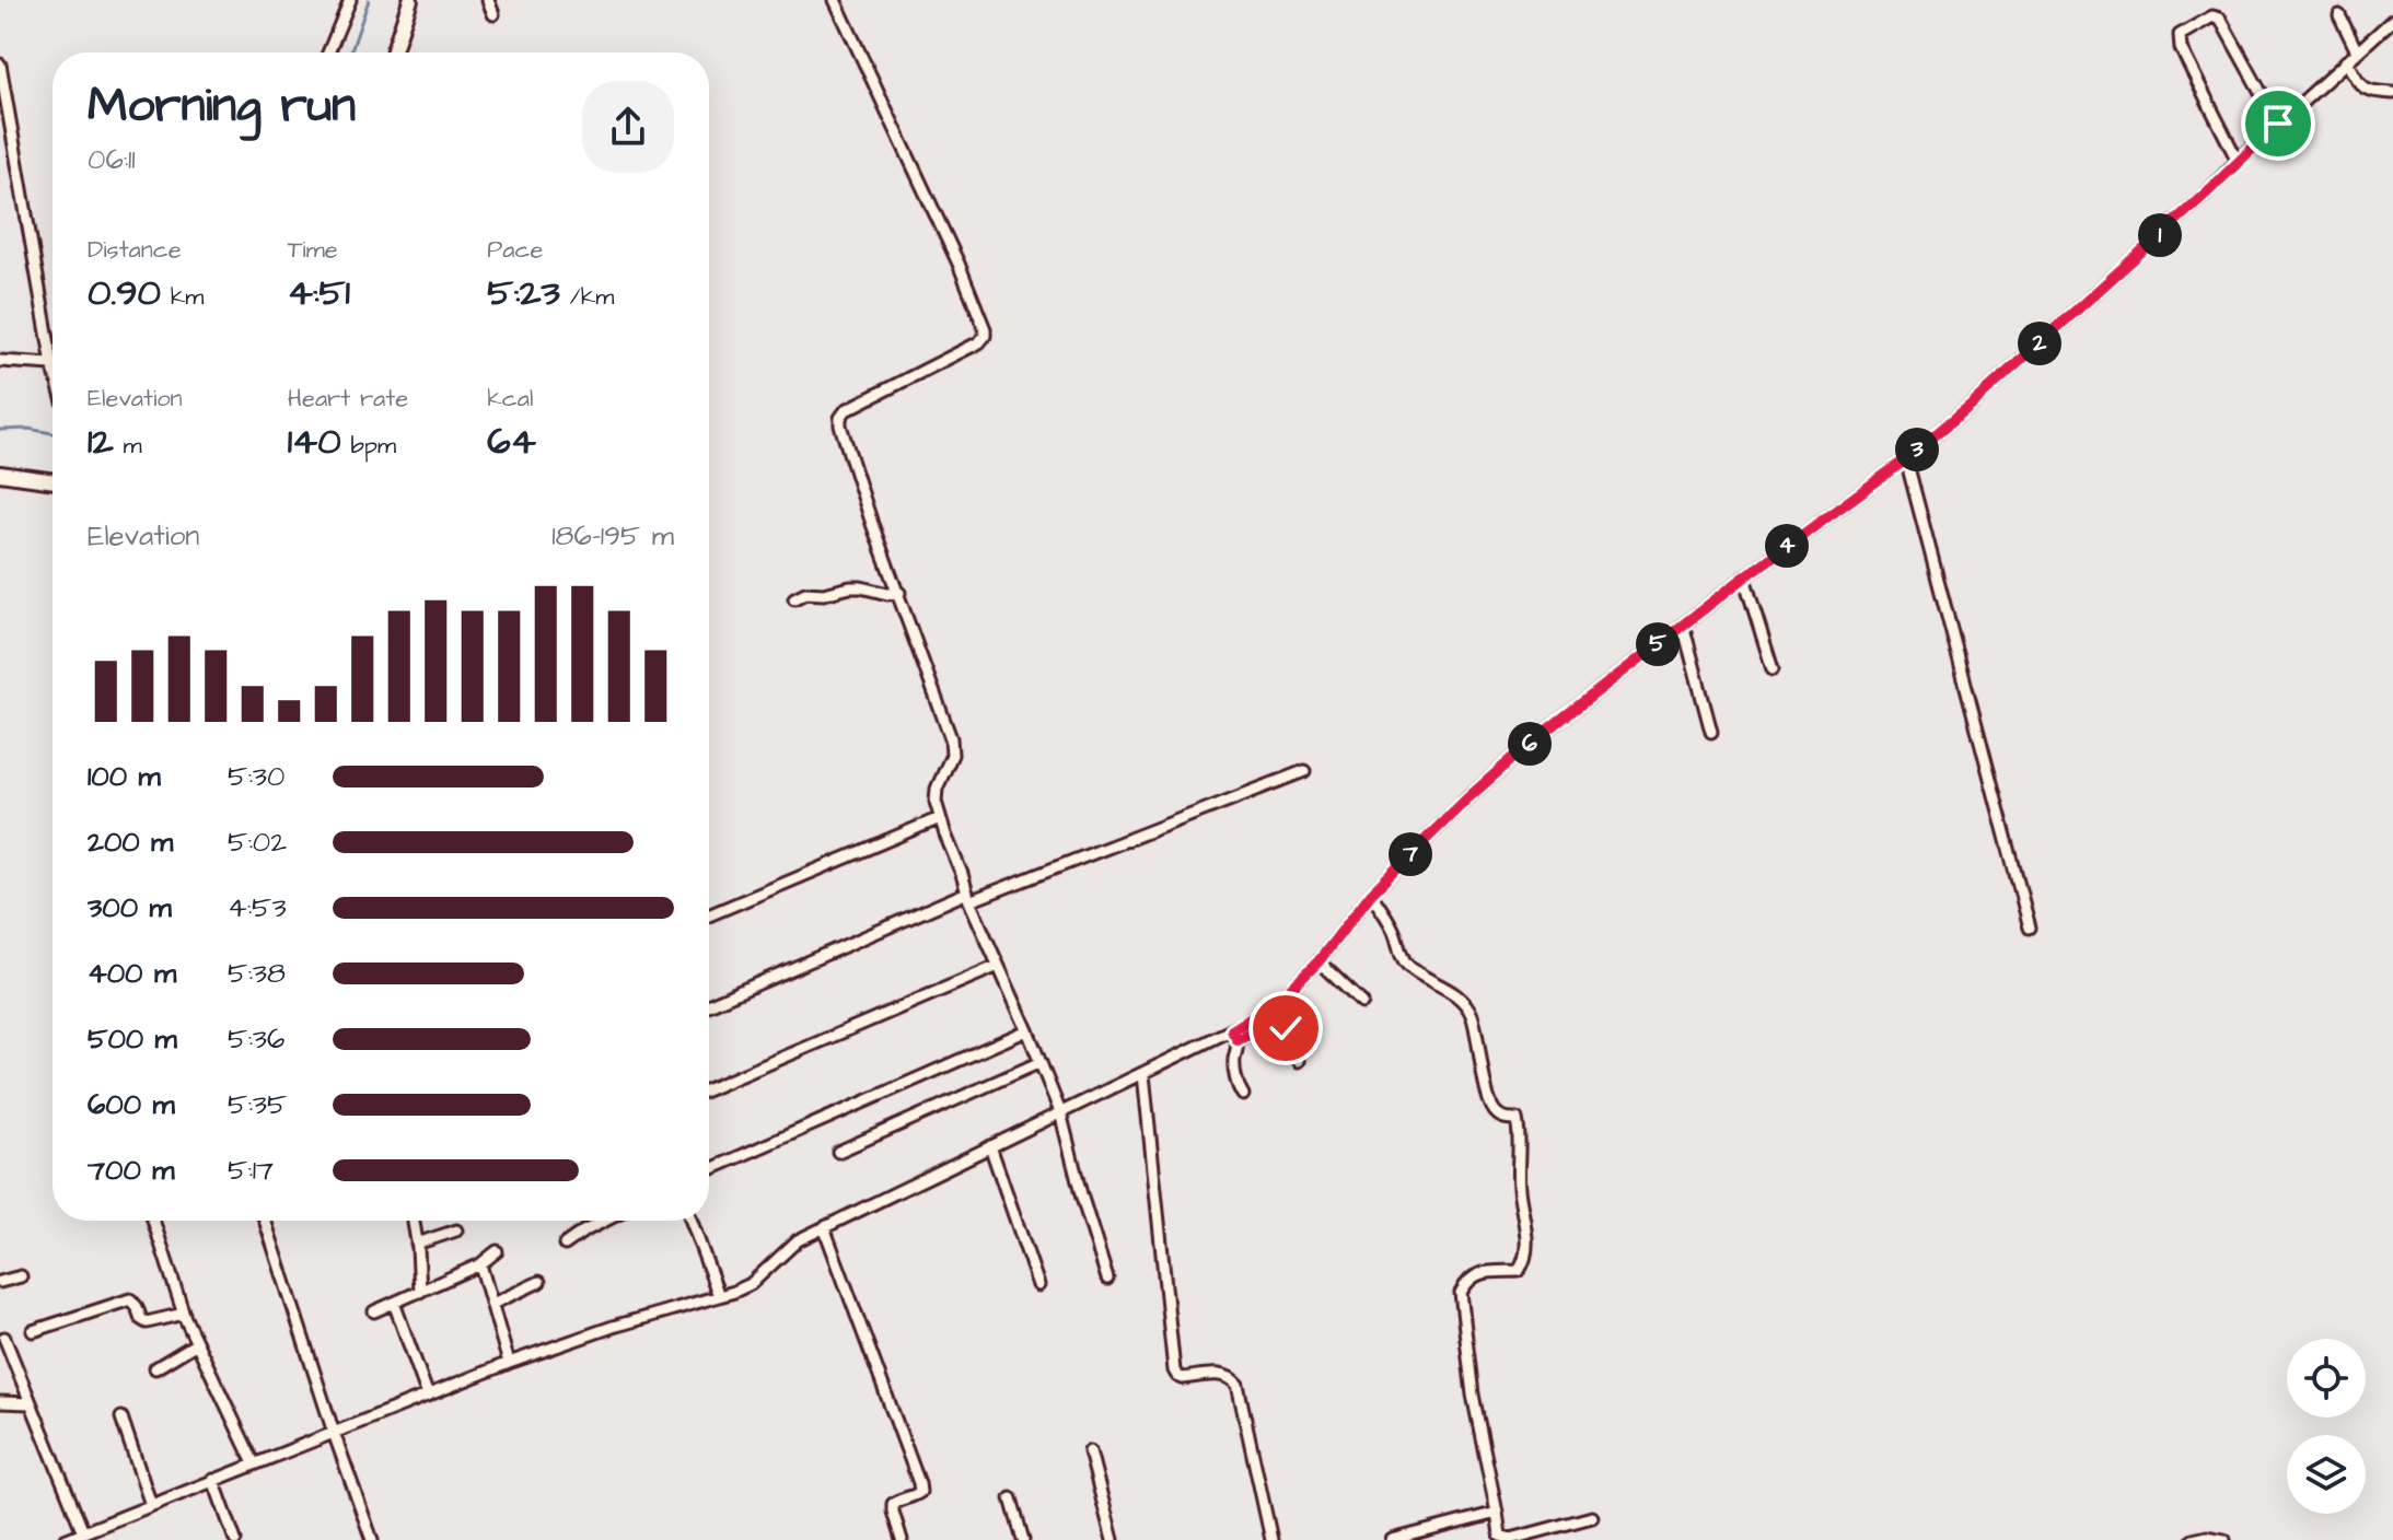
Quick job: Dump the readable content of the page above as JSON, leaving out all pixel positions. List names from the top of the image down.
{
  "page": {
    "heading": ["Morning run", "06:11"],
    "stats": [
      ["Distance", "0.90 km"],
      ["Time", "4:51"],
      ["Pace", "5:23 /km"],
      ["Elevation", "12 m"],
      ["Heart rate", "140 bpm"],
      ["kcal", "64"]
    ],
    "pins": [
      "1",
      "2",
      "3",
      "4",
      "5",
      "6",
      "7"
    ],
    "chart": ["Elevation", "186–195 m"],
    "list": [
      {
        "name": "100 m",
        "note": "5:30"
      },
      {
        "name": "200 m",
        "note": "5:02"
      },
      {
        "name": "300 m",
        "note": "4:53"
      },
      {
        "name": "400 m",
        "note": "5:38"
      },
      {
        "name": "500 m",
        "note": "5:36"
      },
      {
        "name": "600 m",
        "note": "5:35"
      },
      {
        "name": "700 m",
        "note": "5:17"
      }
    ]
  }
}
